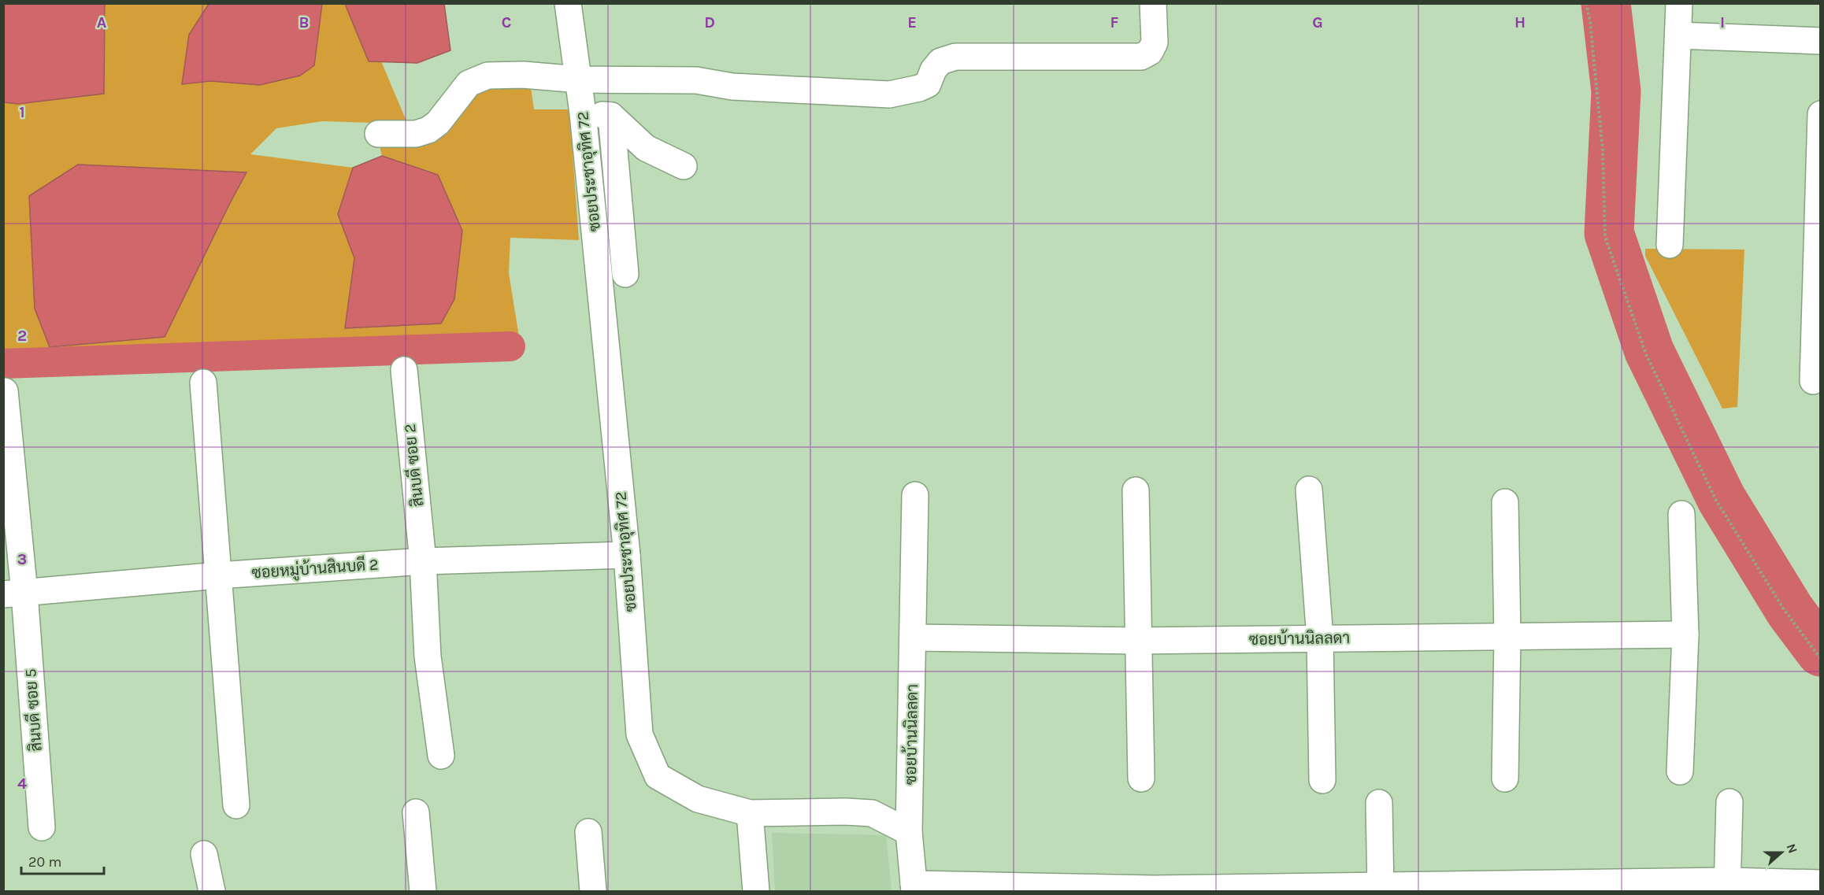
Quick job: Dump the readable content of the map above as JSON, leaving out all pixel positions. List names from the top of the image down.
{
  "streets": {
    "street": [
      "ซอยประชาอุทิศ 72",
      "สินบดี ซอย 2",
      "ซอยหมู่บ้านสินบดี 2",
      "ซอยบ้านนิลลดา",
      "สินบดี ซอย 5"
    ]
  },
  "crossings": [
    ["ซอยประชาอุทิศ 72", "ซอยหมู่บ้านสินบดี 2"],
    ["ซอยประชาอุทิศ 72", "ซอยบ้านนิลลดา"],
    ["สินบดี ซอย 2", "ซอยหมู่บ้านสินบดี 2"],
    ["ซอยหมู่บ้านสินบดี 2", "สินบดี ซอย 5"]
  ],
  "scale_bar": "20 m",
  "north": "right",
  "grid": {
    "columns": [
      "A",
      "B",
      "C",
      "D",
      "E",
      "F",
      "G",
      "H",
      "I"
    ],
    "rows": [
      "1",
      "2",
      "3",
      "4"
    ]
  }
}
